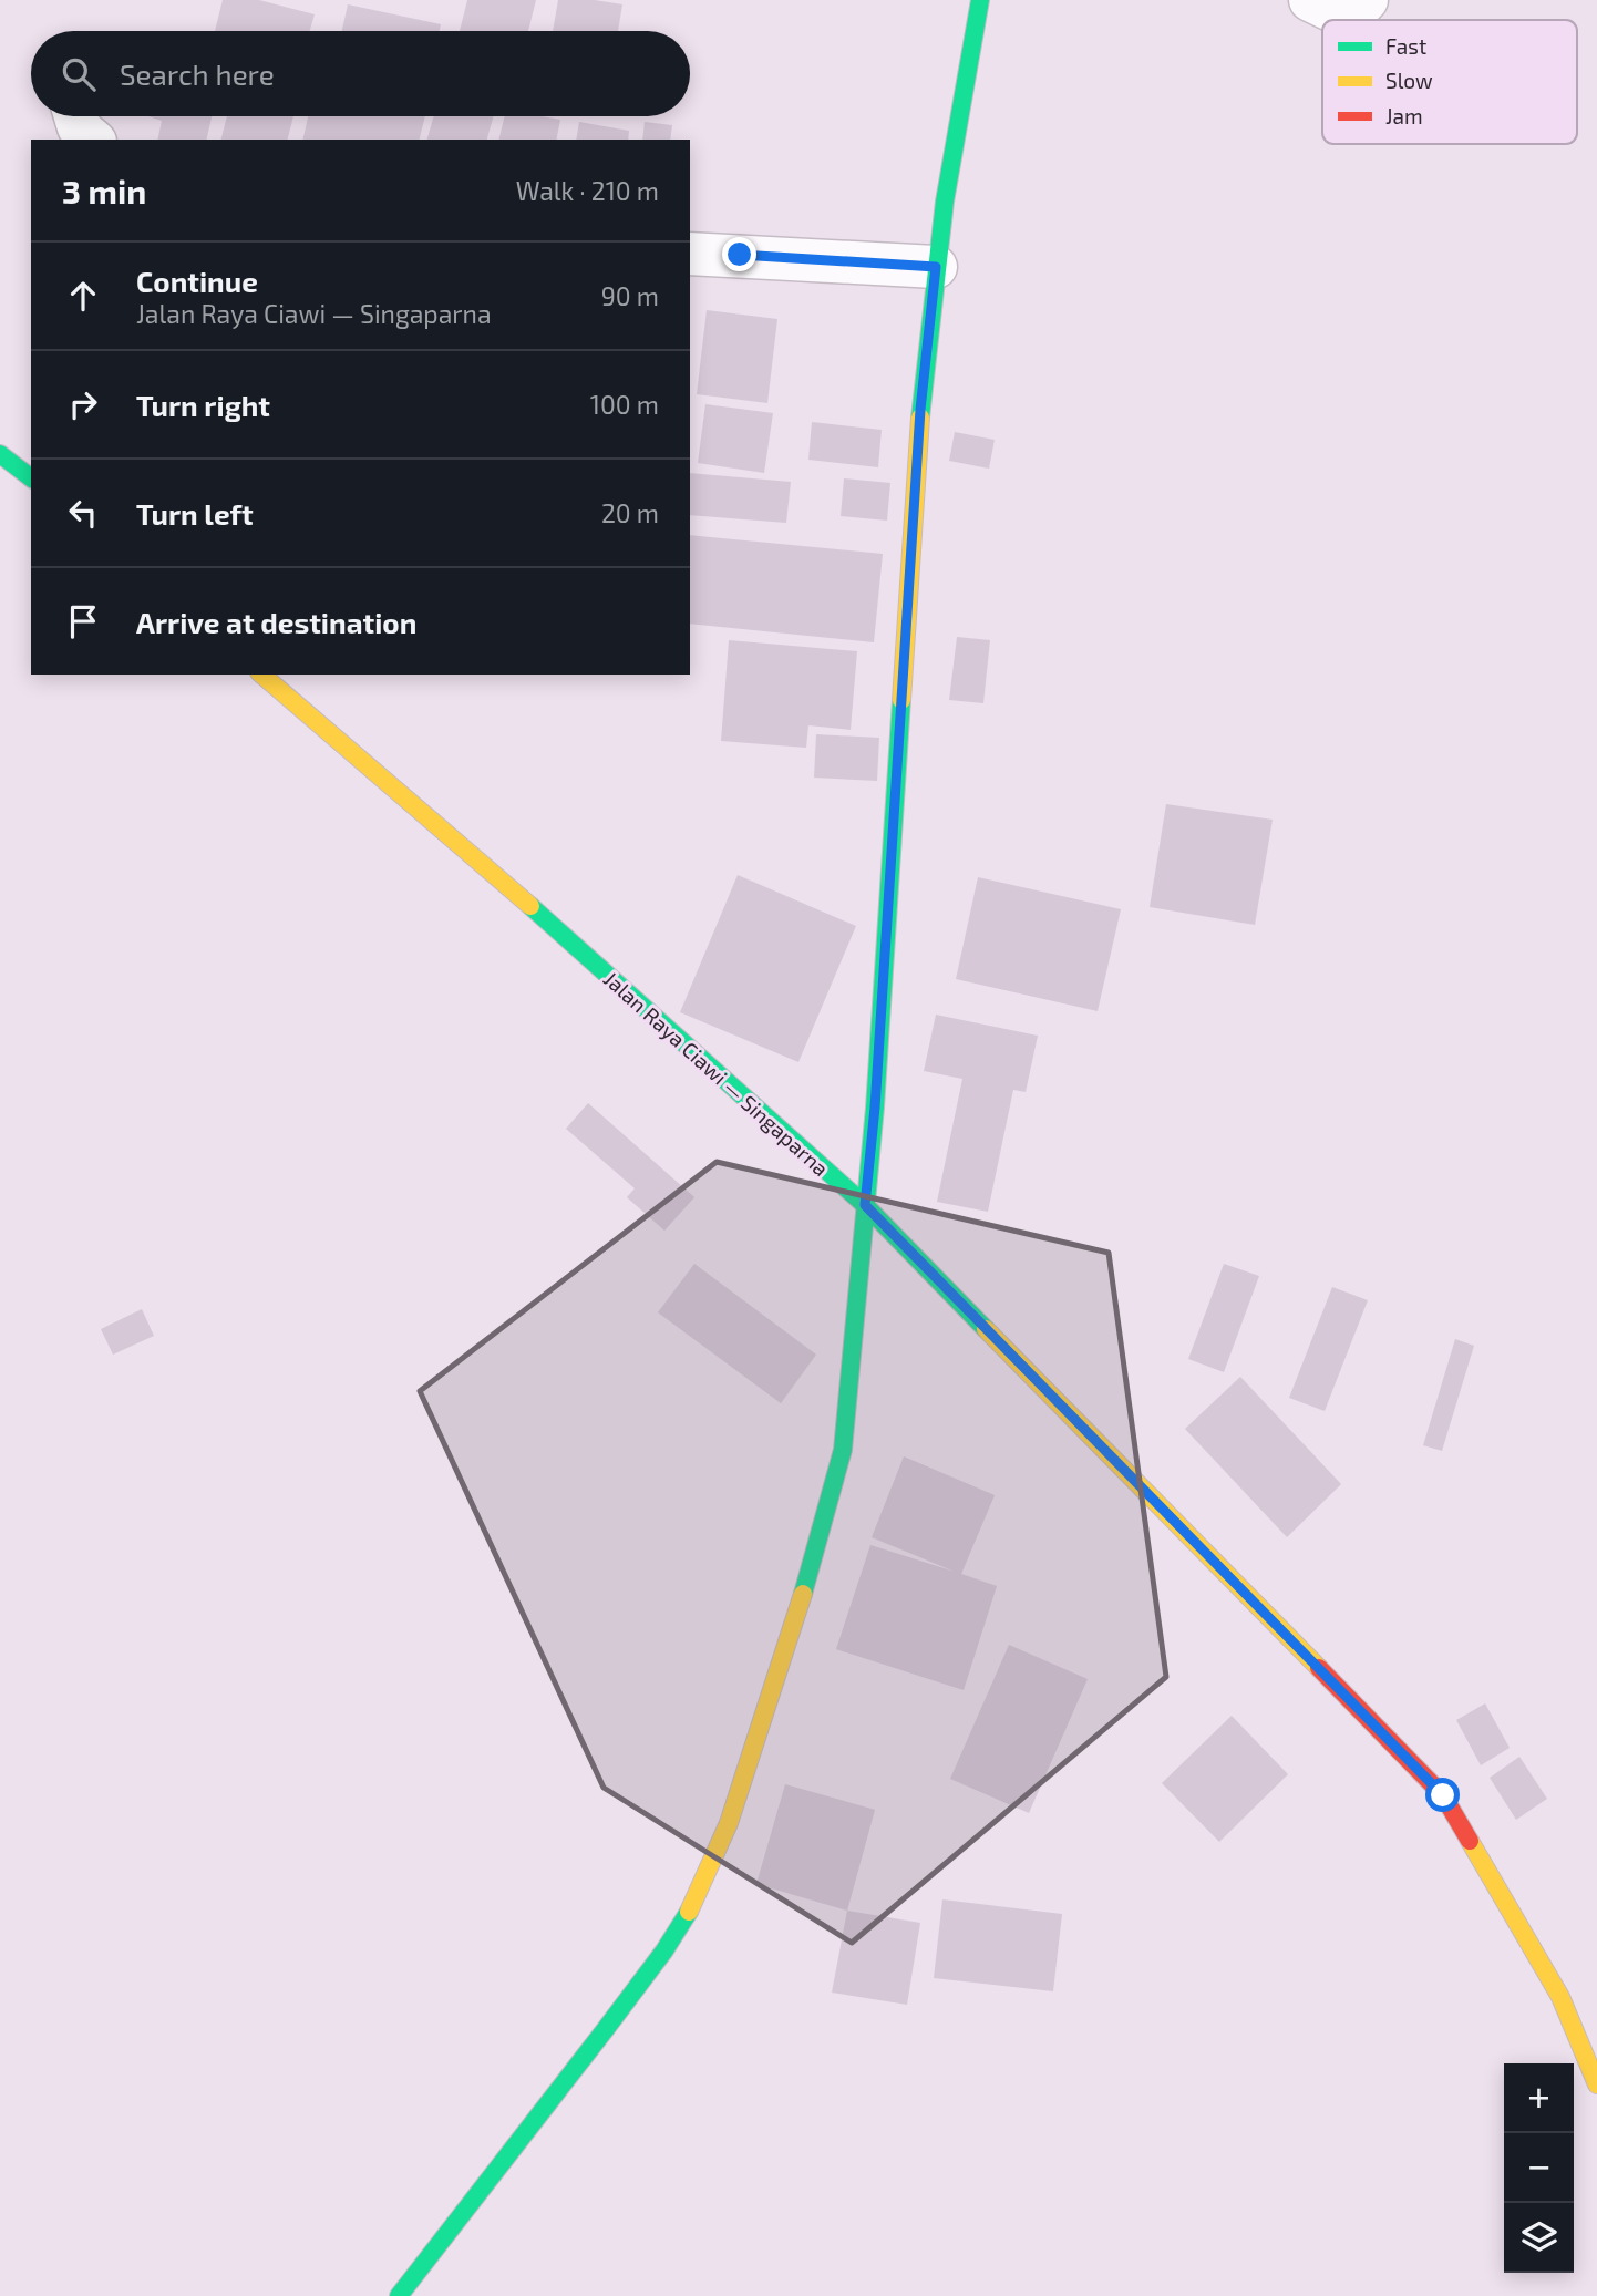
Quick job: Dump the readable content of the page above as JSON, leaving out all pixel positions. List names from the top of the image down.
{
  "streets": {
    "street": ["Jalan Raya Ciawi — Singaparna"]
  },
  "legend": ["Fast", "Slow", "Jam"],
  "page": {
    "search": "Search here",
    "heading": ["3 min", "Walk · 210 m"],
    "list": [
      ["Continue", "Jalan Raya Ciawi — Singaparna", "90 m"],
      ["Turn right", "100 m"],
      ["Turn left", "20 m"],
      "Arrive at destination"
    ],
    "map_buttons": ["+", "−"]
  }
}
